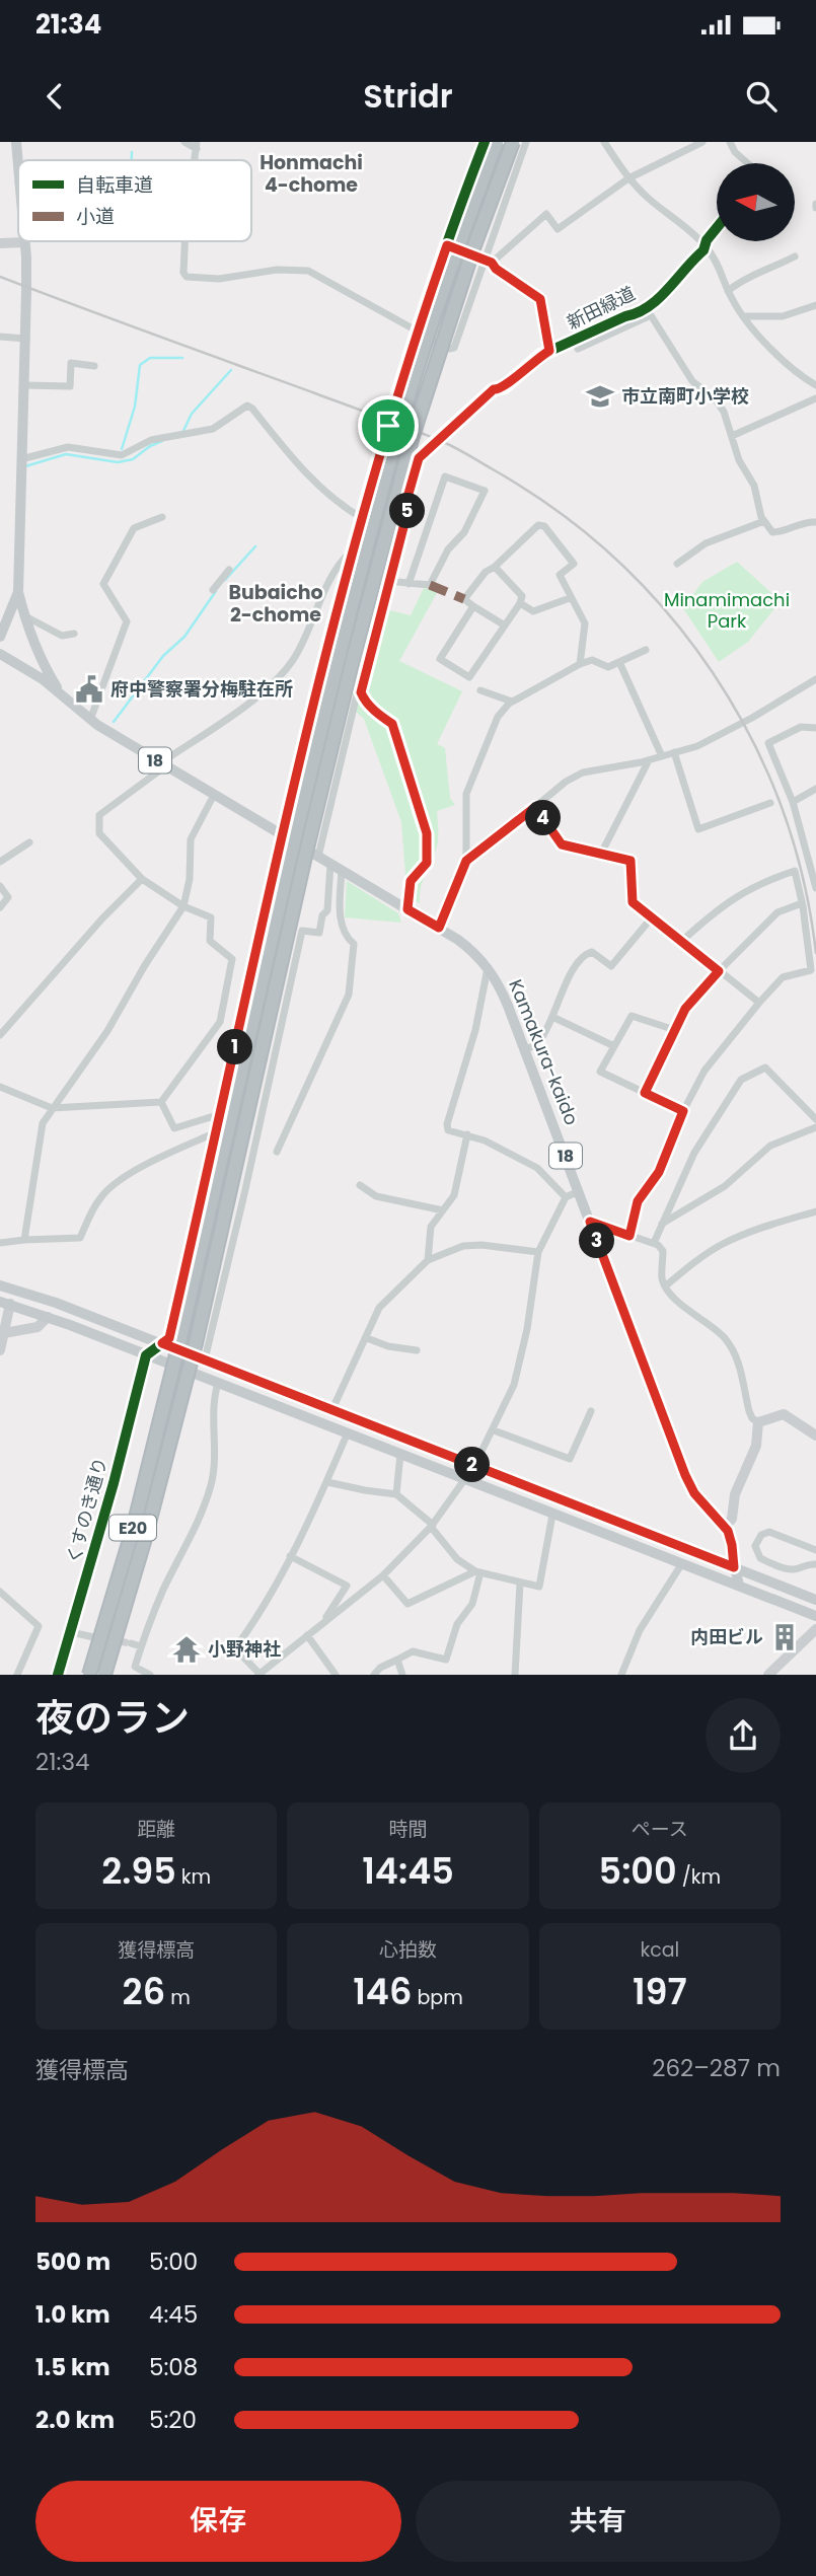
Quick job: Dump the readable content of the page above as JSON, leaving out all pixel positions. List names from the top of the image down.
{
  "streets": {
    "highway": ["E20"],
    "main road": ["18", "Kamakura-kaido"],
    "street": ["くすのき通り"],
    "cycle path": ["新田緑道"]
  },
  "crossings": [
    ["18", "Kamakura-kaido"]
  ],
  "districts": ["Honmachi 4-chome", "Bubaicho 2-chome"],
  "parks": ["Minamimachi Park"],
  "places": {
    "school or university": ["市立南町小学校"],
    "public building": ["府中警察署分梅駐在所"],
    "building": ["内田ビル"],
    "temple": ["小野神社"]
  },
  "legend": ["自転車道", "小道"],
  "north": "left",
  "page": {
    "status": "21:34",
    "header": "Stridr",
    "pins": [
      "5",
      "4",
      "1",
      "3",
      "2"
    ],
    "heading": ["夜のラン", "21:34"],
    "stats": [
      ["距離", "2.95 km"],
      ["時間", "14:45"],
      ["ペース", "5:00 /km"],
      ["獲得標高", "26 m"],
      ["心拍数", "146 bpm"],
      ["kcal", "197"]
    ],
    "chart": ["獲得標高", "262–287 m"],
    "list": [
      {
        "name": "500 m",
        "note": "5:00"
      },
      {
        "name": "1.0 km",
        "note": "4:45"
      },
      {
        "name": "1.5 km",
        "note": "5:08"
      },
      {
        "name": "2.0 km",
        "note": "5:20"
      }
    ],
    "buttons": ["保存", "共有"]
  }
}
